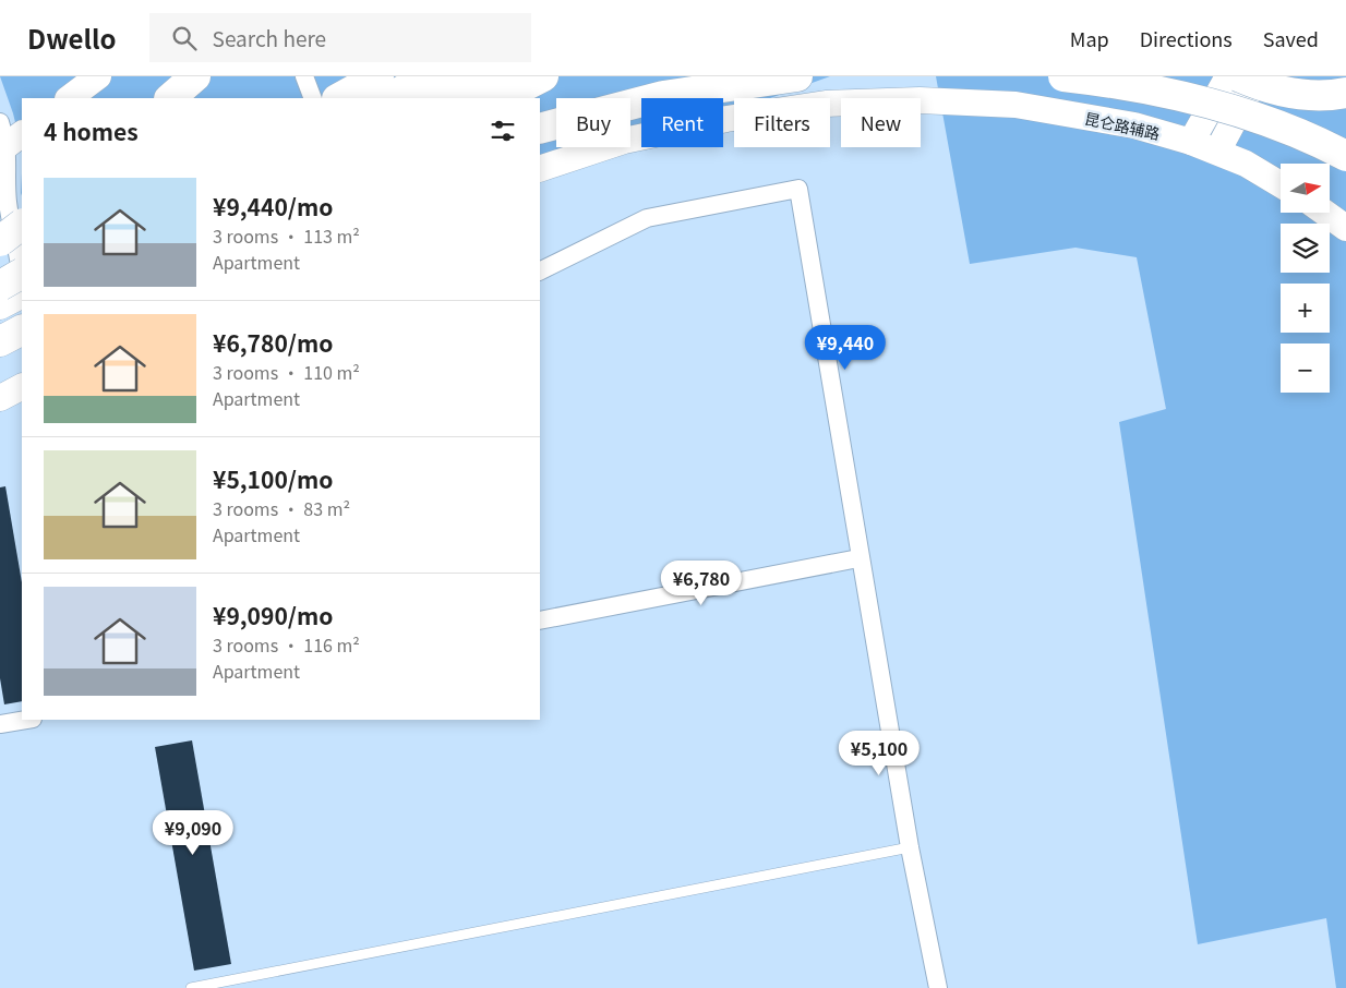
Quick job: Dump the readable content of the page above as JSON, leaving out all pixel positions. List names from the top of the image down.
{
  "streets": {
    "main road": ["昆仑路辅路"]
  },
  "north": "right",
  "page": {
    "header": "Dwello",
    "search": "Search here",
    "nav": ["Map", "Directions", "Saved"],
    "chip": [
      "Buy",
      "Rent",
      "Filters",
      "New"
    ],
    "heading": "4 homes",
    "map_buttons": ["+", "−"],
    "list": [
      {
        "name": "¥9,440/mo",
        "note": "3 rooms · 113 m² · Apartment"
      },
      {
        "name": "¥6,780/mo",
        "note": "3 rooms · 110 m² · Apartment"
      },
      {
        "name": "¥5,100/mo",
        "note": "3 rooms · 83 m² · Apartment"
      },
      {
        "name": "¥9,090/mo",
        "note": "3 rooms · 116 m² · Apartment"
      }
    ],
    "price": [
      "¥9,440",
      "¥6,780",
      "¥5,100",
      "¥9,090"
    ]
  }
}
